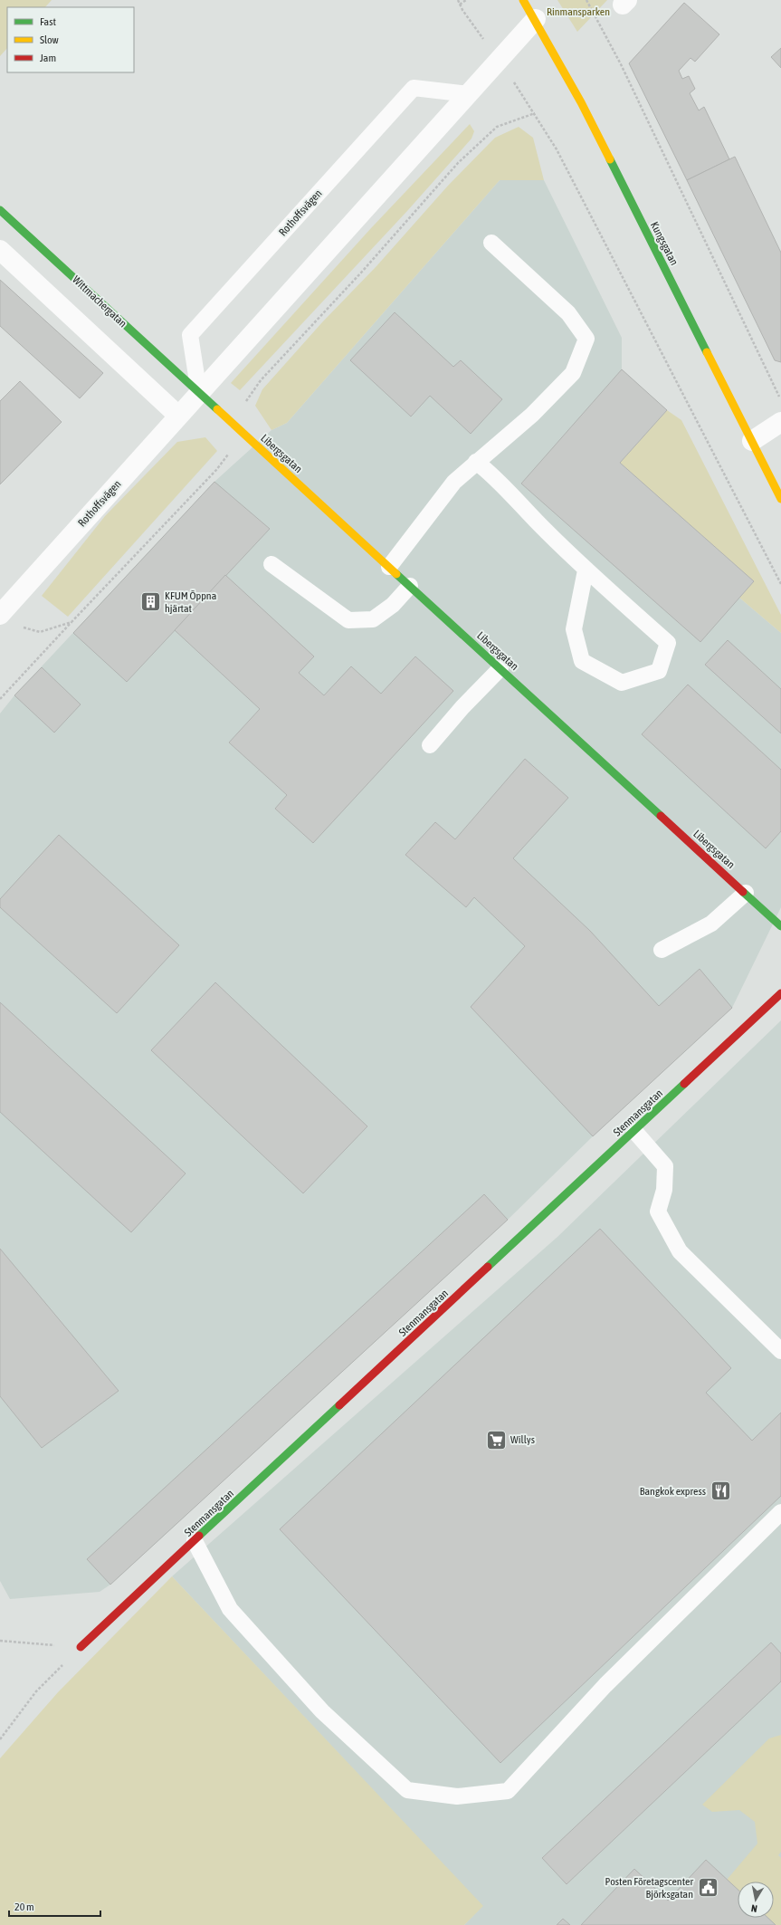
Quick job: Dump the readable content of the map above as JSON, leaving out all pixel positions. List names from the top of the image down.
{
  "streets": {
    "street": [
      "Rothoffsvägen",
      "Kungsgatan",
      "Wittmachergatan",
      "Libergsgatan",
      "Stenmansgatan"
    ]
  },
  "crossings": [
    ["Rothoffsvägen", "Kungsgatan"],
    ["Rothoffsvägen", "Wittmachergatan"],
    ["Rothoffsvägen", "Libergsgatan"],
    ["Wittmachergatan", "Libergsgatan"]
  ],
  "parks": ["Rinmansparken"],
  "places": {
    "building": ["KFUM Öppna hjärtat"],
    "supermarket": ["Willys"],
    "restaurant": ["Bangkok express"],
    "public building": ["Posten Företagscenter Björksgatan"]
  },
  "legend": ["Fast", "Slow", "Jam"],
  "scale_bar": "20 m",
  "north": "bottom"
}
